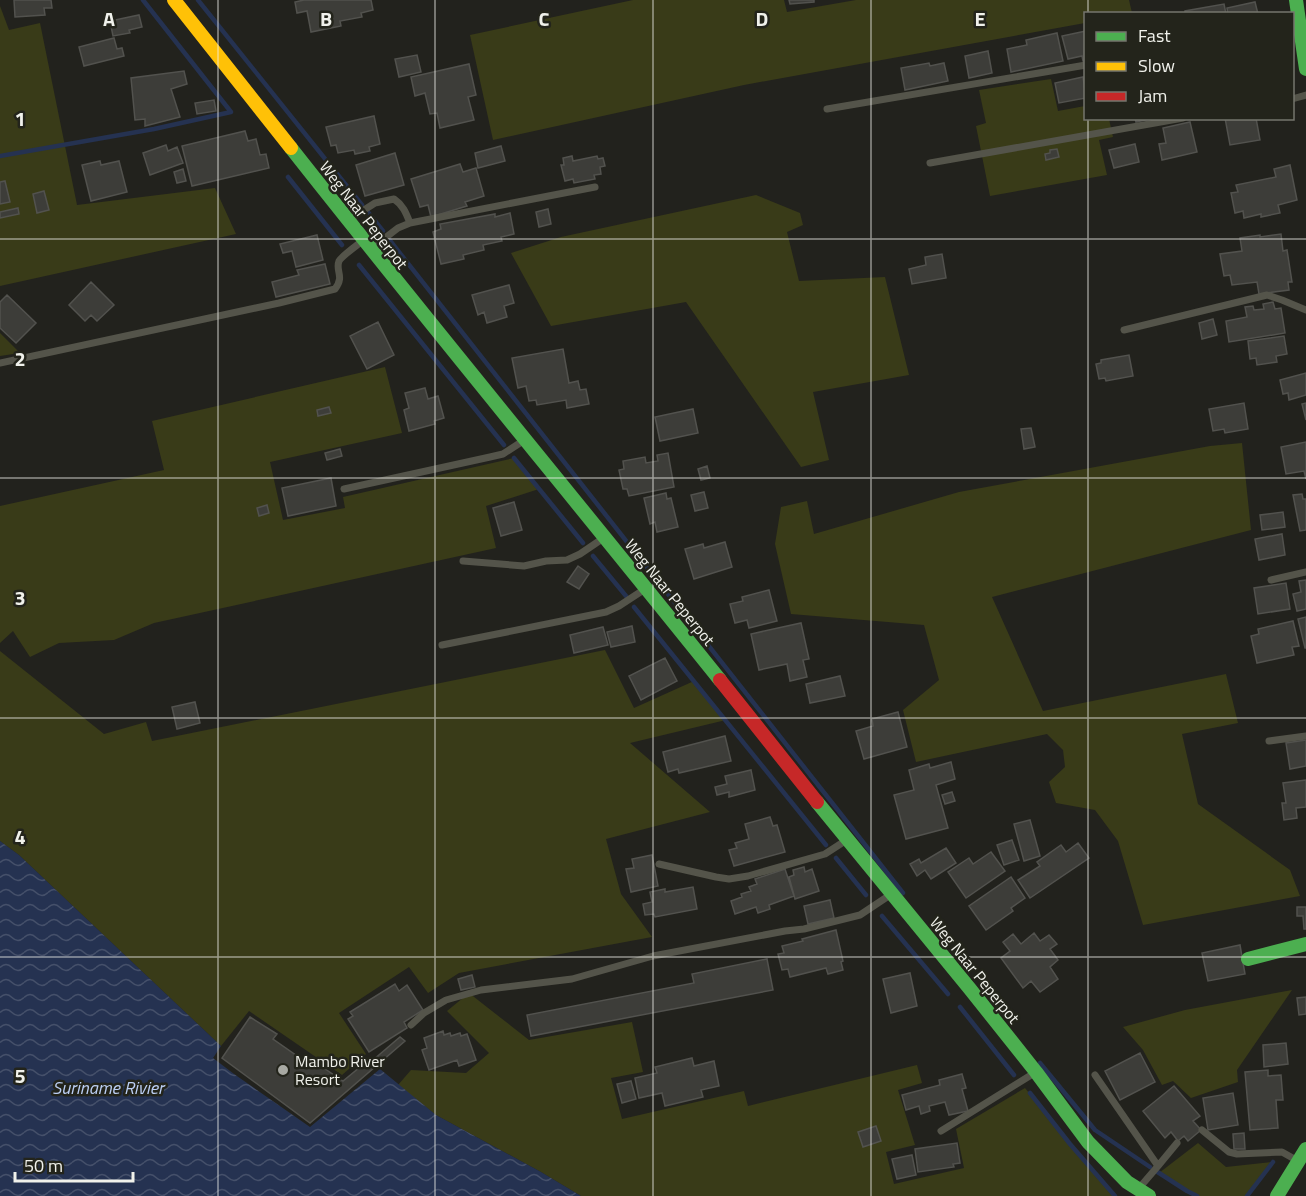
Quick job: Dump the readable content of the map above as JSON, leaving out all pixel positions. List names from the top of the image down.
{
  "streets": {
    "street": ["Weg Naar Peperpot"]
  },
  "water": ["Suriname Rivier"],
  "places": ["Mambo River Resort"],
  "legend": ["Fast", "Slow", "Jam"],
  "scale_bar": "50 m",
  "grid": {
    "columns": [
      "A",
      "B",
      "C",
      "D",
      "E"
    ],
    "rows": [
      "1",
      "2",
      "3",
      "4",
      "5"
    ]
  }
}
